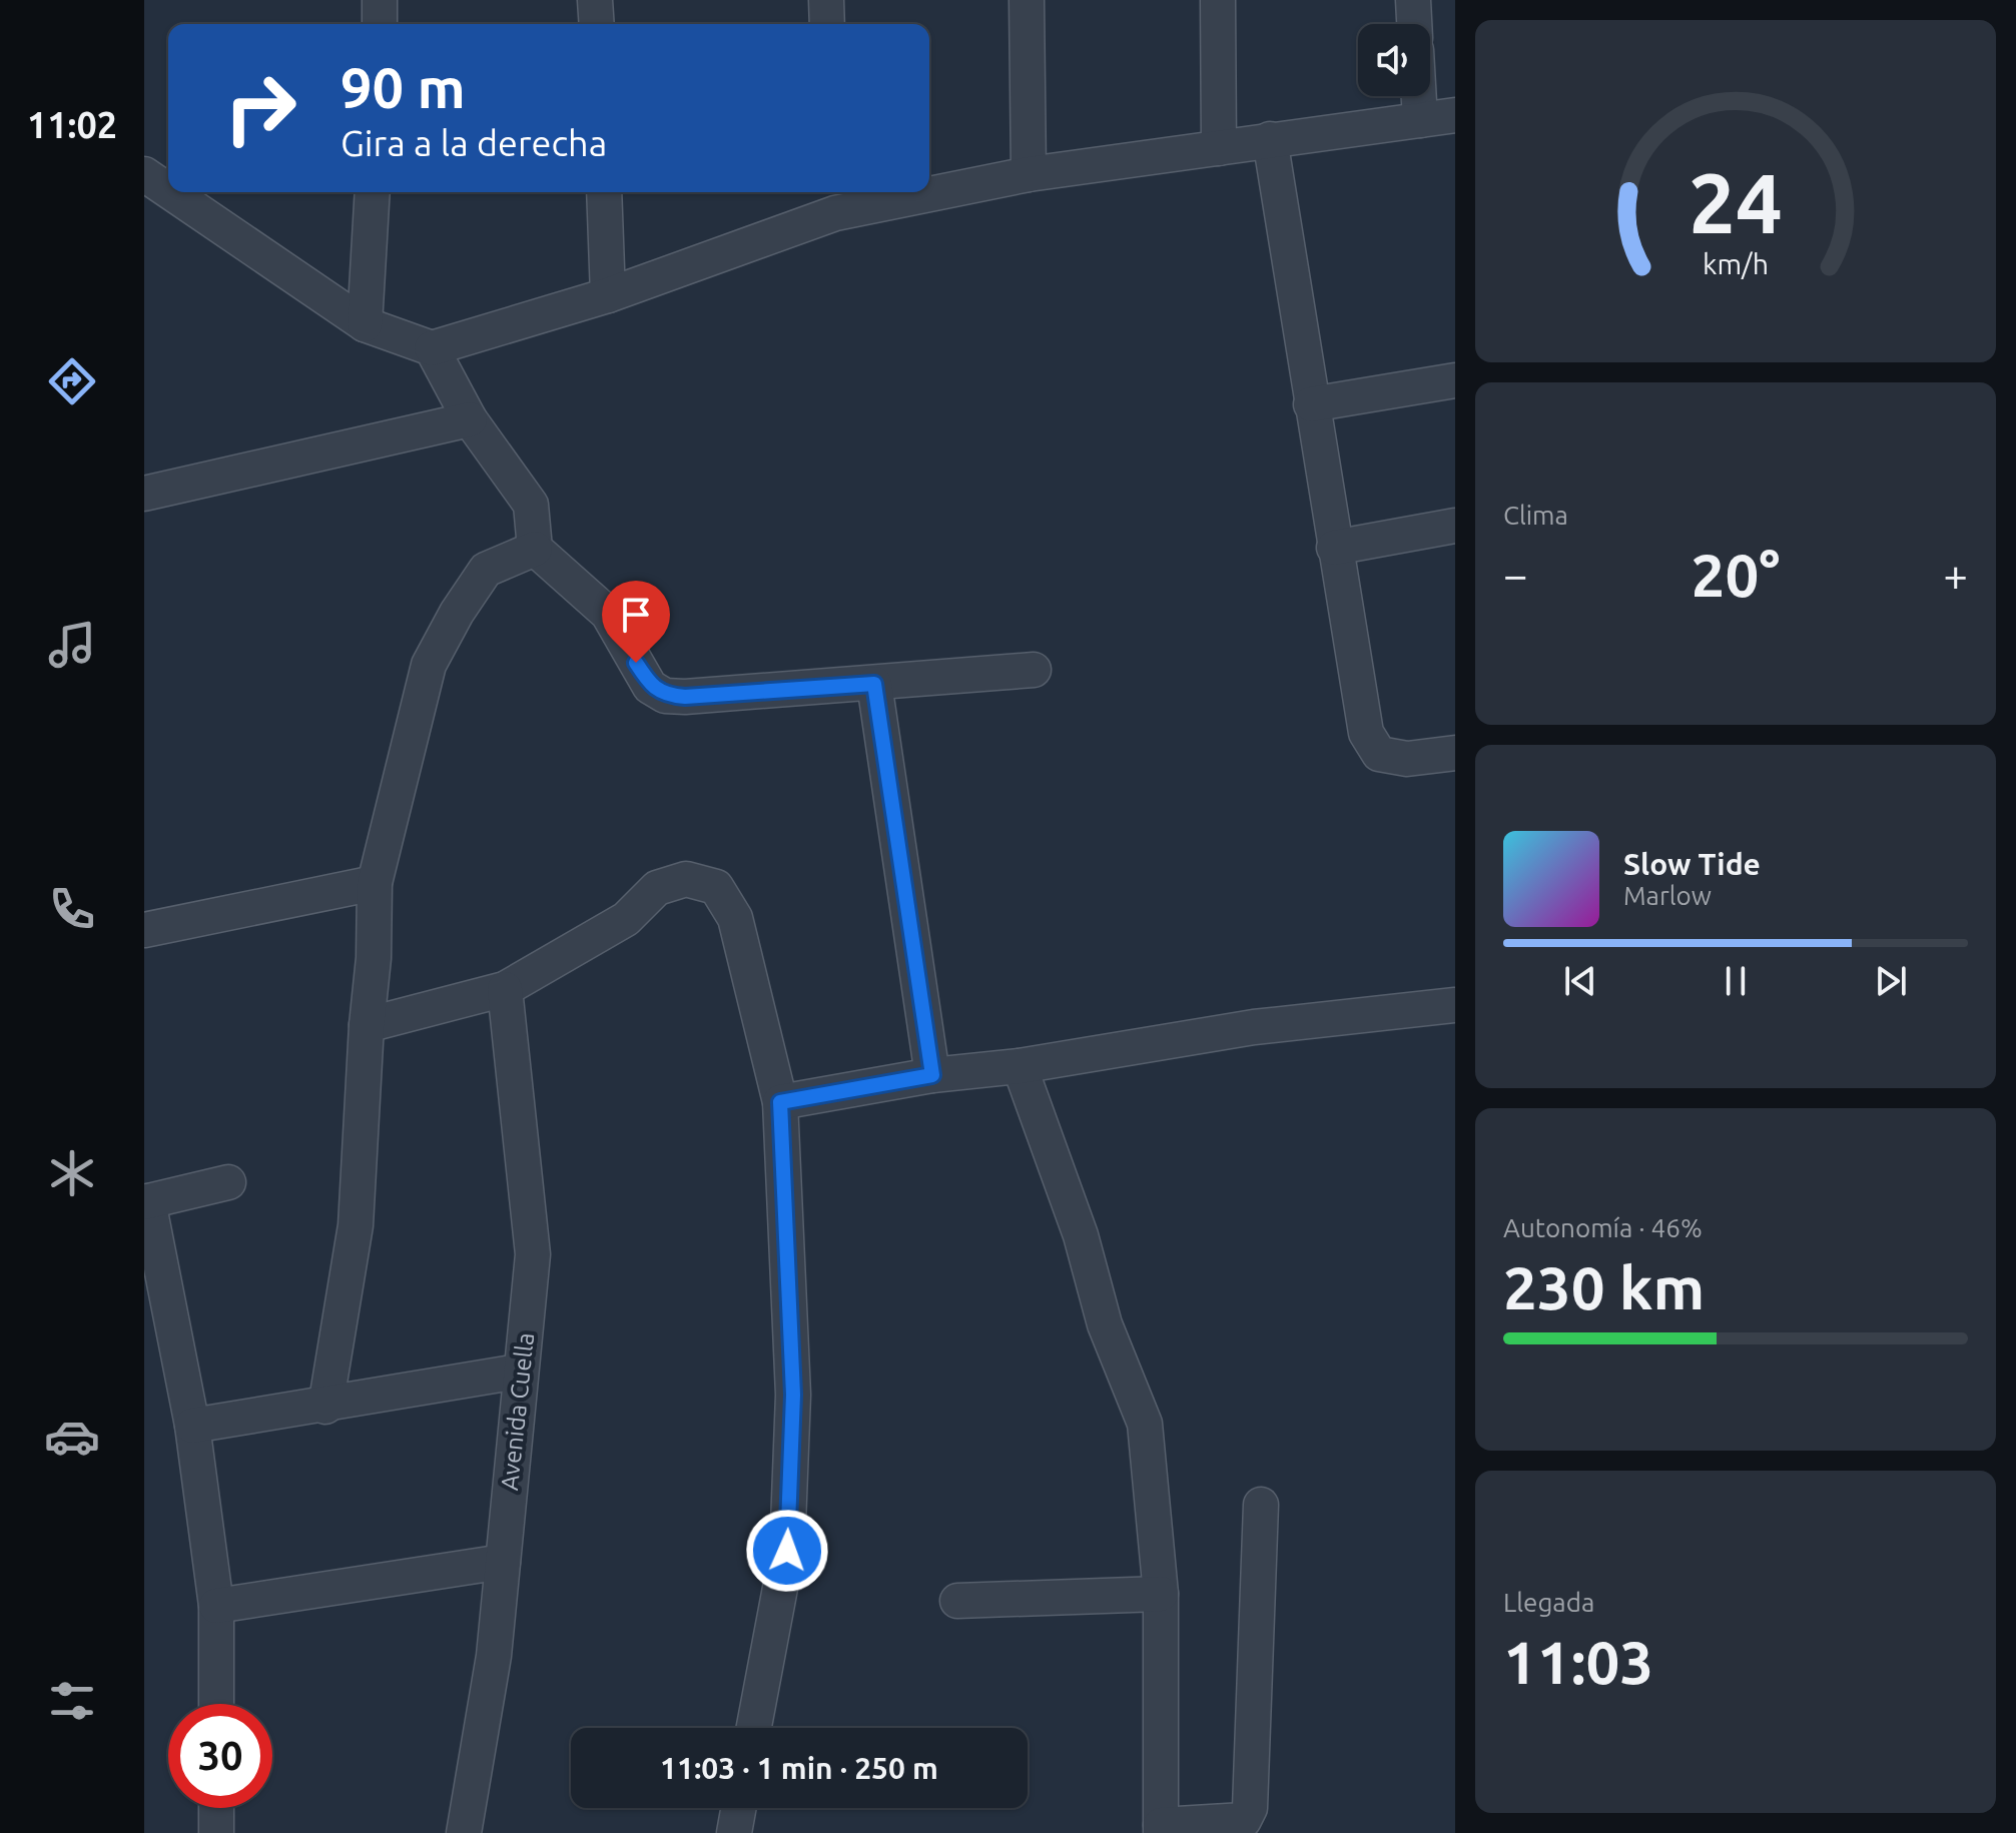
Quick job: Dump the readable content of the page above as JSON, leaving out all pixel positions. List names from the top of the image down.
{
  "streets": {
    "street": ["Avenida Cuella"]
  },
  "page": {
    "tabs": "11:02",
    "turn": ["90 m", "Gira a la derecha"],
    "tile": [
      "Clima",
      ["Autonomía · 46%", "230 km"],
      ["Llegada", "11:03"]
    ],
    "heat": ["−", "20°", "+"],
    "song": ["Slow Tide", "Marlow"],
    "limit": "30",
    "trip": "11:03 · 1 min · 250 m",
    "gauge": ["24", "km/h"]
  }
}
